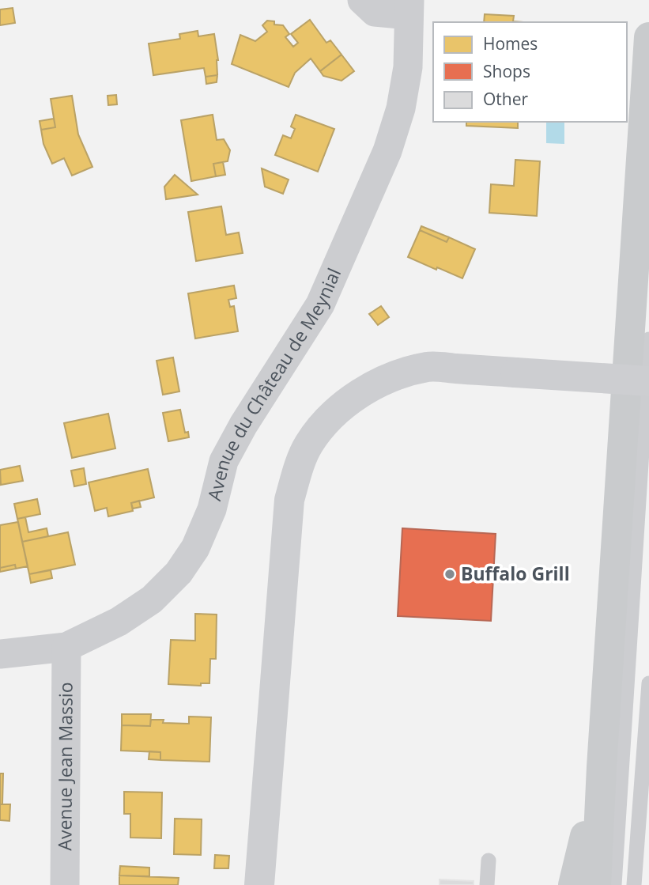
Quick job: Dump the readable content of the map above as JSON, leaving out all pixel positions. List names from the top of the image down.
{
  "streets": {
    "street": ["Avenue du Château de Meynial", "Avenue Jean Massio"]
  },
  "crossings": [
    ["Avenue du Château de Meynial", "Avenue Jean Massio"]
  ],
  "places": ["Buffalo Grill"],
  "legend": ["Homes", "Shops", "Other"]
}
